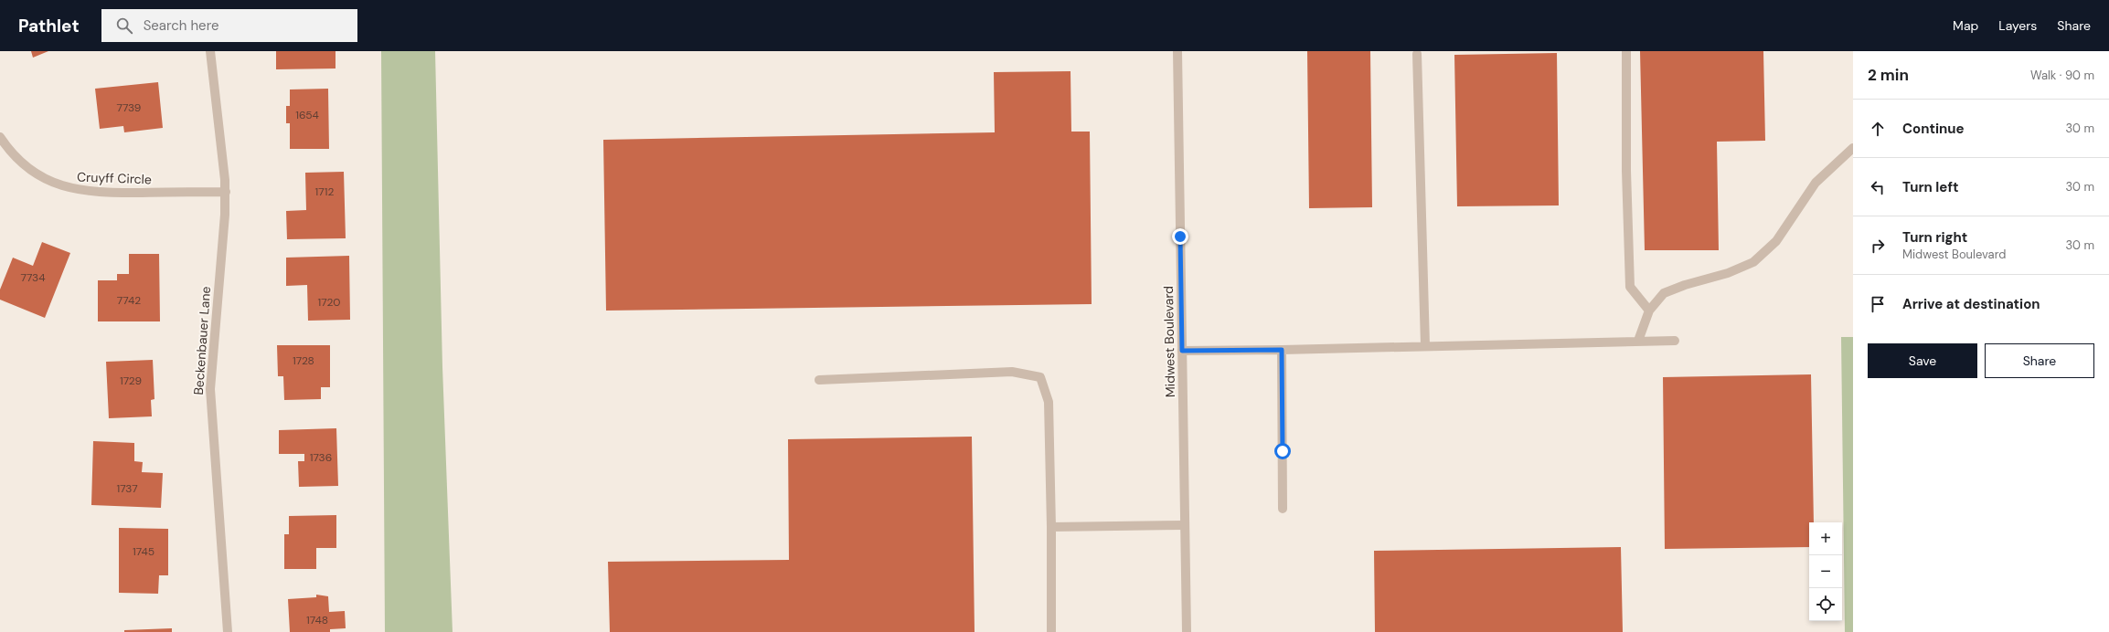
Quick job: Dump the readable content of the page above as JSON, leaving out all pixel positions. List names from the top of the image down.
{
  "streets": {
    "street": ["Cruyff Circle", "Beckenbauer Lane", "Midwest Boulevard"]
  },
  "crossings": [
    ["Cruyff Circle", "Beckenbauer Lane"]
  ],
  "house_numbers": [
    "7739",
    "1654",
    "1712",
    "7734",
    "7742",
    "1720",
    "1728",
    "1729",
    "1736",
    "1737",
    "1745",
    "1748"
  ],
  "page": {
    "header": "Pathlet",
    "search": "Search here",
    "nav": ["Map", "Layers", "Share"],
    "heading": ["2 min", "Walk · 90 m"],
    "list": [
      ["Continue", "30 m"],
      ["Turn left", "30 m"],
      ["Turn right", "Midwest Boulevard", "30 m"],
      "Arrive at destination"
    ],
    "buttons": ["Save", "Share"],
    "map_buttons": ["+", "−"]
  }
}
